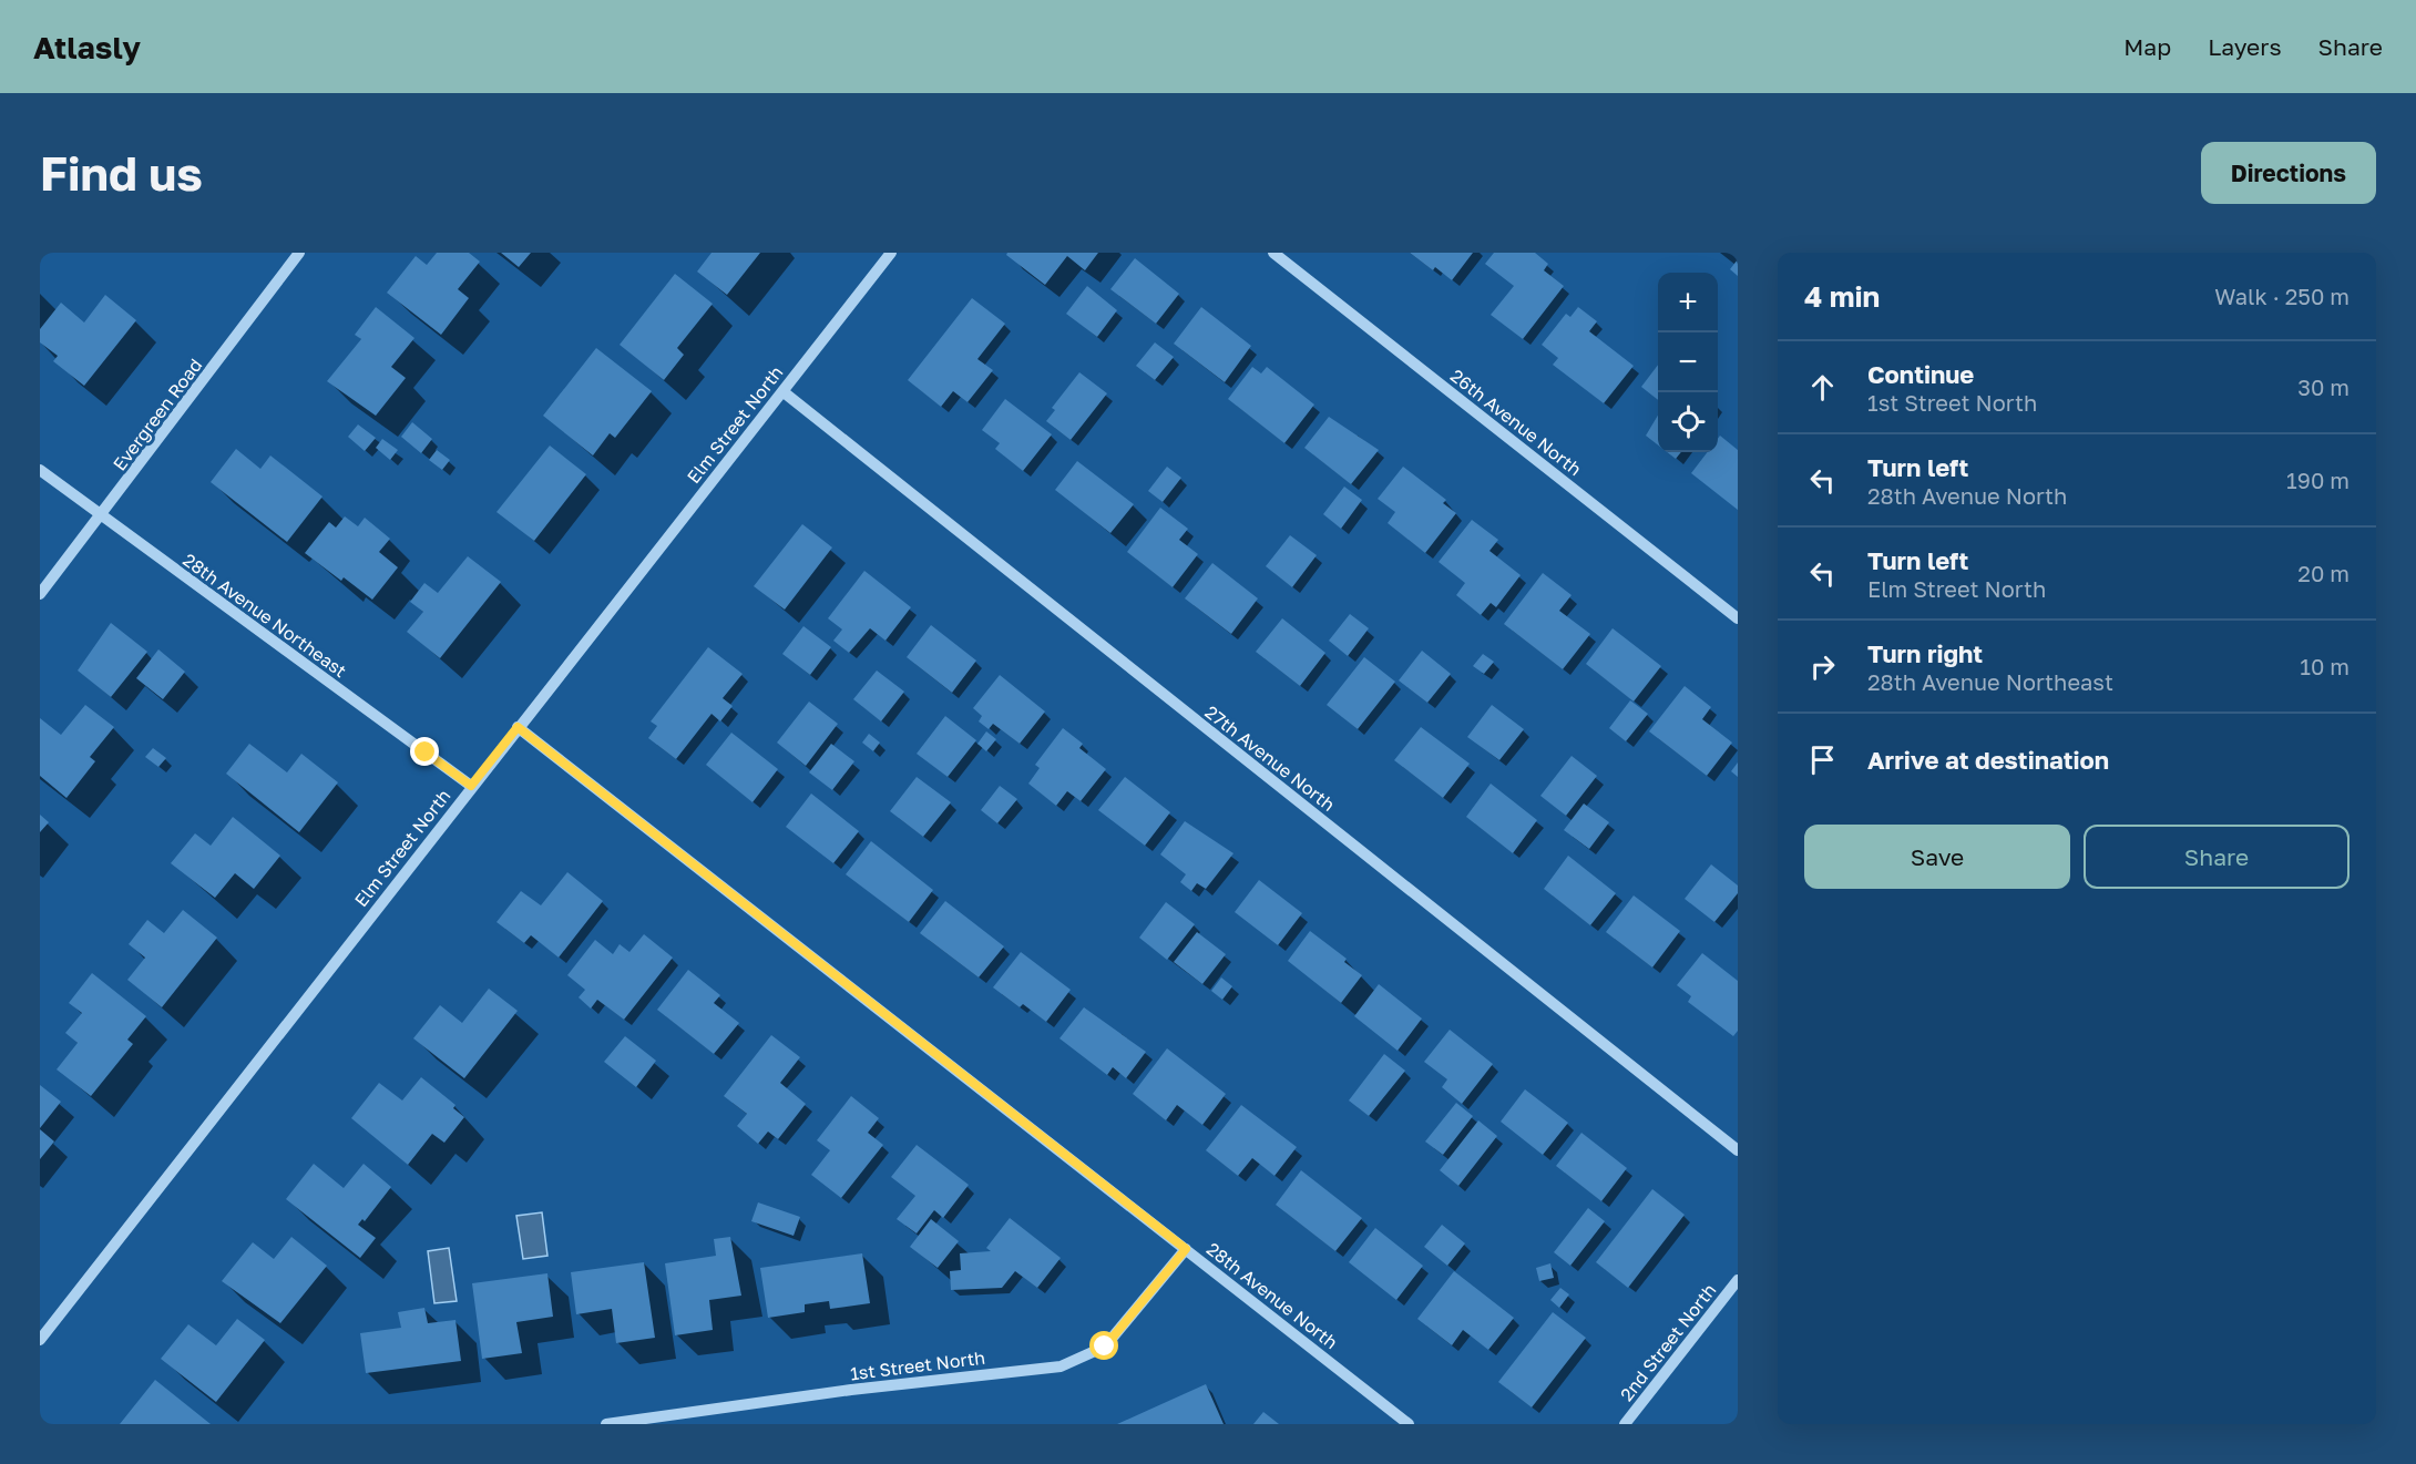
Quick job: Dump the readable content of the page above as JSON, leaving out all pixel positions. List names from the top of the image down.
{
  "streets": {
    "street": [
      "Evergreen Road",
      "26th Avenue North",
      "Elm Street North",
      "28th Avenue Northeast",
      "27th Avenue North",
      "28th Avenue North",
      "2nd Street North",
      "1st Street North"
    ]
  },
  "crossings": [
    ["Evergreen Road", "28th Avenue Northeast"],
    ["Elm Street North", "28th Avenue Northeast"],
    ["Elm Street North", "27th Avenue North"],
    ["Elm Street North", "28th Avenue North"],
    ["28th Avenue North", "1st Street North"]
  ],
  "page": {
    "header": "Atlasly",
    "nav": ["Map", "Layers", "Share"],
    "buttons": [
      "Directions",
      ["Save", "Share"]
    ],
    "title": "Find us",
    "heading": ["4 min", "Walk · 250 m"],
    "map_buttons": ["+", "−"],
    "list": [
      ["Continue", "1st Street North", "30 m"],
      ["Turn left", "28th Avenue North", "190 m"],
      ["Turn left", "Elm Street North", "20 m"],
      ["Turn right", "28th Avenue Northeast", "10 m"],
      "Arrive at destination"
    ]
  }
}
